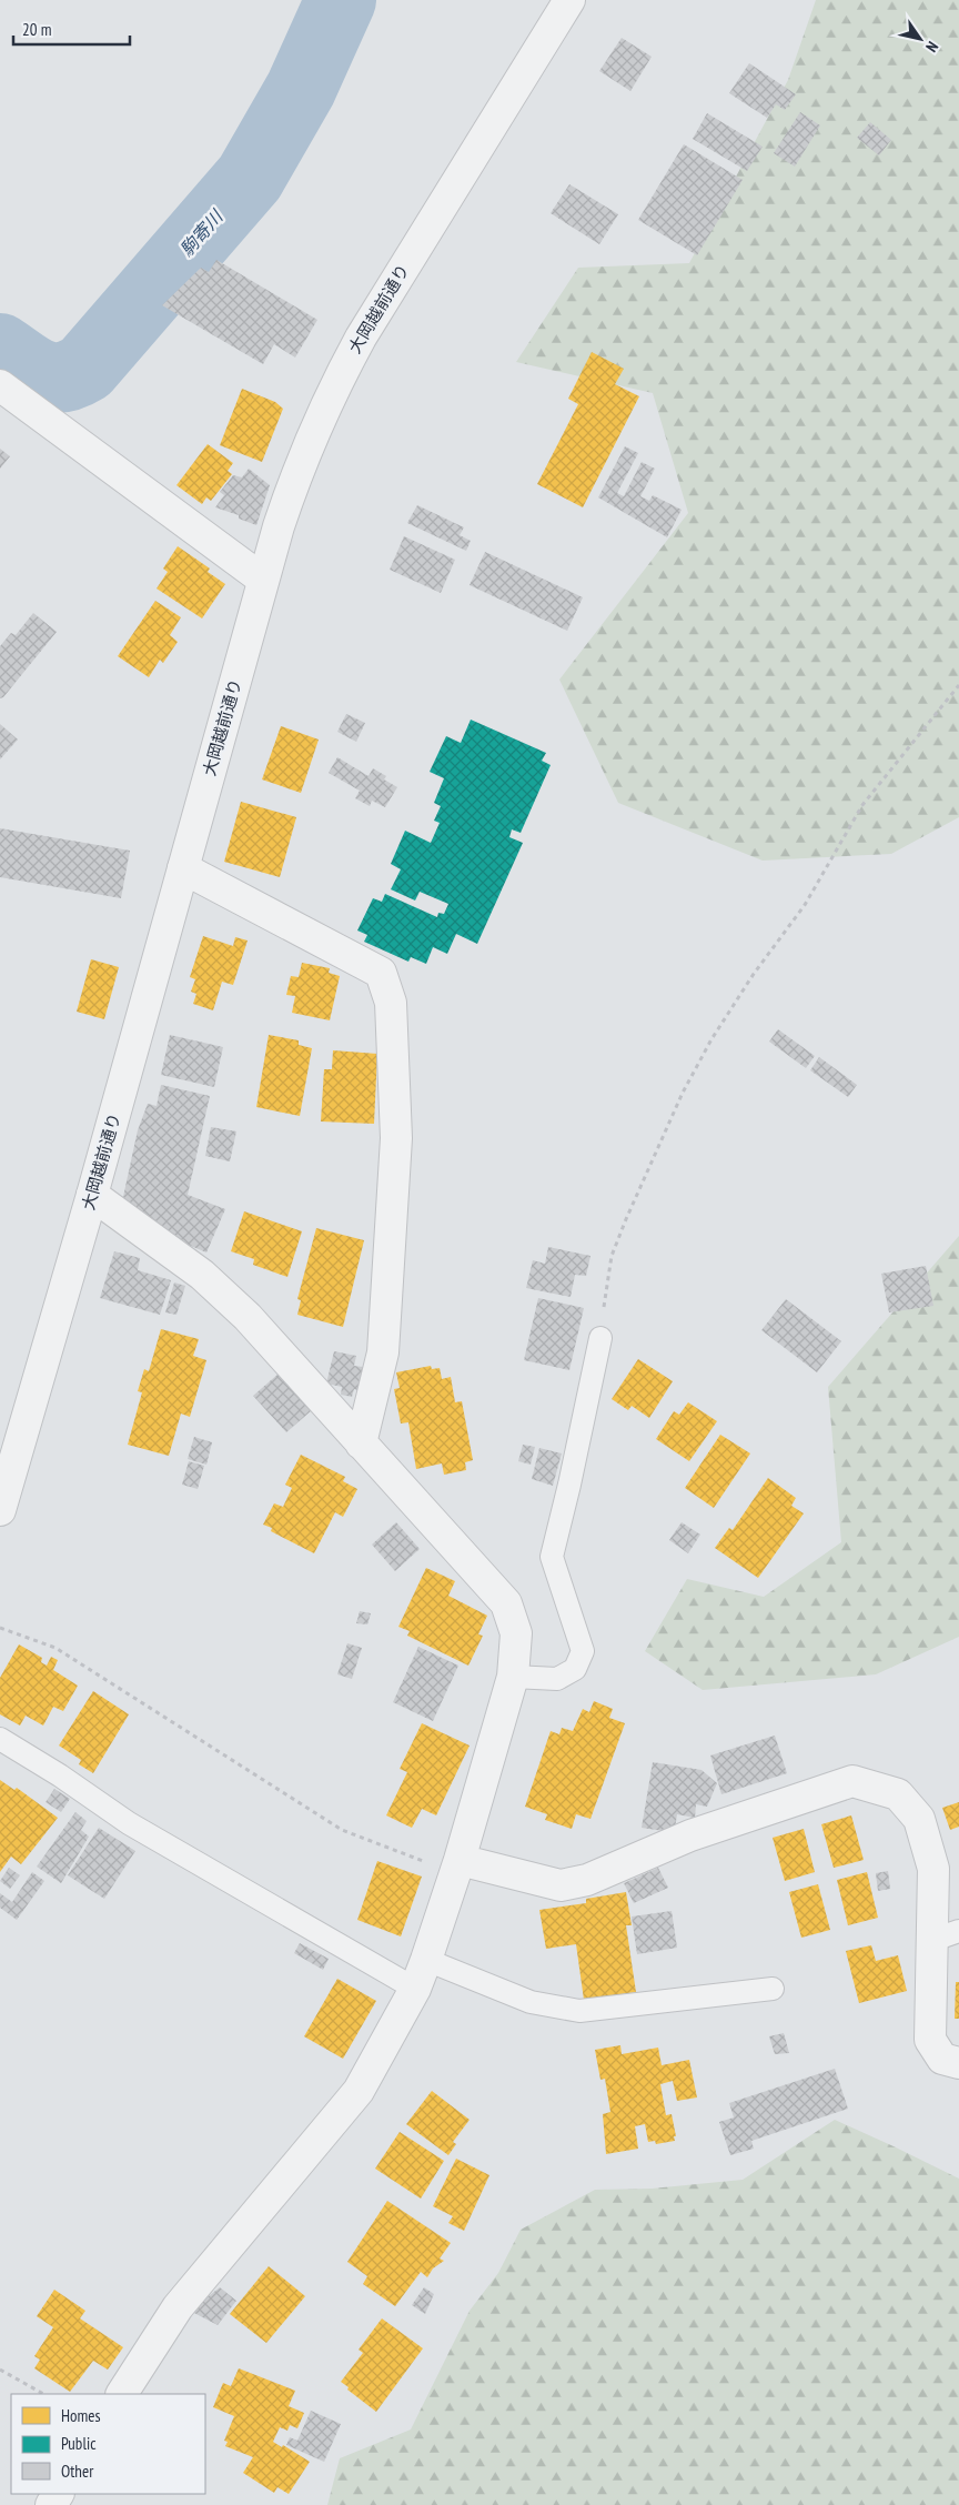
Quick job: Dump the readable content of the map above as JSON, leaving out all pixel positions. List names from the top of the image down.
{
  "streets": {
    "street": ["大岡越前通り"]
  },
  "water": ["駒寄川"],
  "legend": ["Homes", "Public", "Other"],
  "scale_bar": "20 m",
  "north": "bottom right"
}
